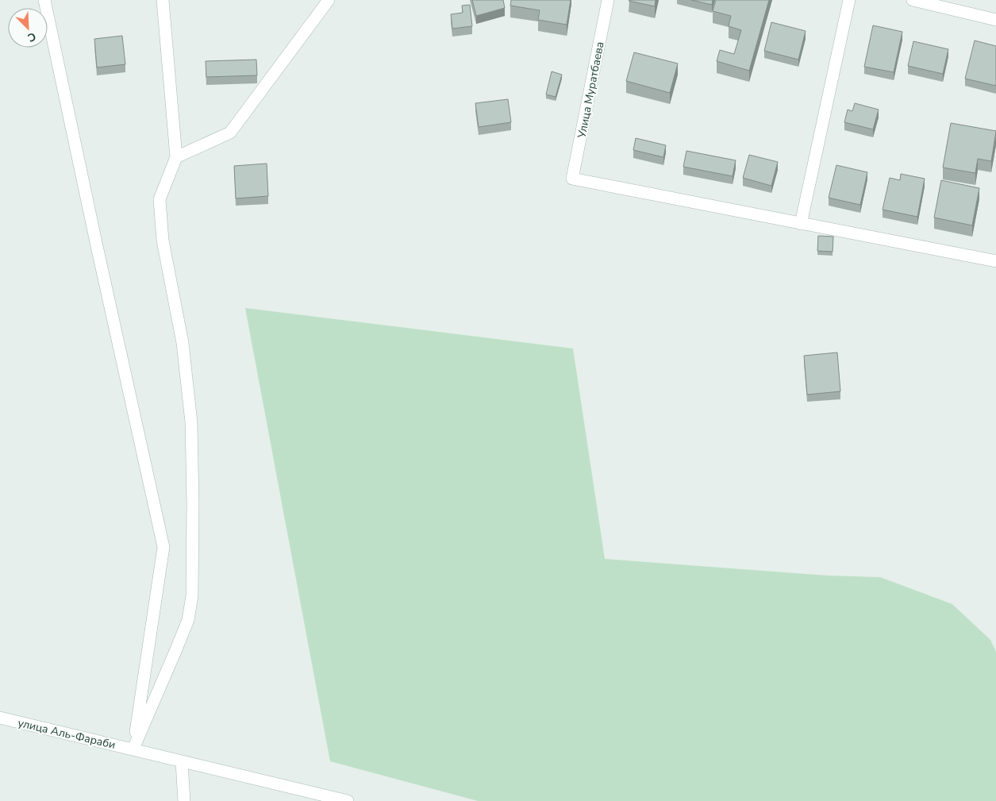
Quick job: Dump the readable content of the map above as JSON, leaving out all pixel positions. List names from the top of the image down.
{
  "streets": {
    "street": ["Улица Муратбаева", "улица Аль-Фараби"]
  },
  "north": "bottom right"
}
